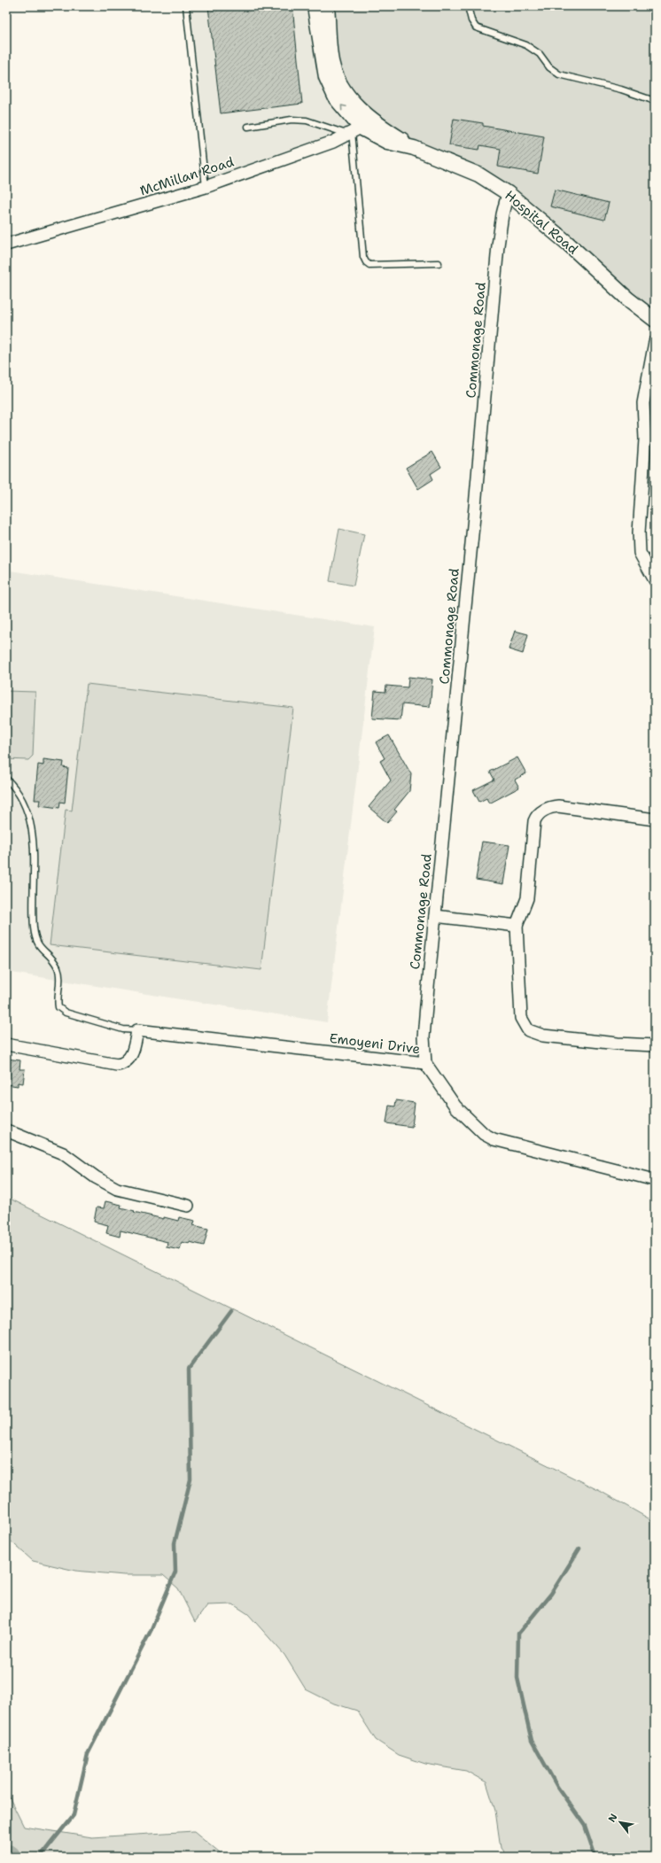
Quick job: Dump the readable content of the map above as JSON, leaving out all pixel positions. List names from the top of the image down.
{
  "streets": {
    "street": [
      "McMillan Road",
      "Hospital Road",
      "Commonage Road",
      "Emoyeni Drive"
    ]
  },
  "crossings": [
    ["McMillan Road", "Hospital Road"],
    ["Hospital Road", "Commonage Road"],
    ["Commonage Road", "Emoyeni Drive"]
  ],
  "north": "top left"
}
